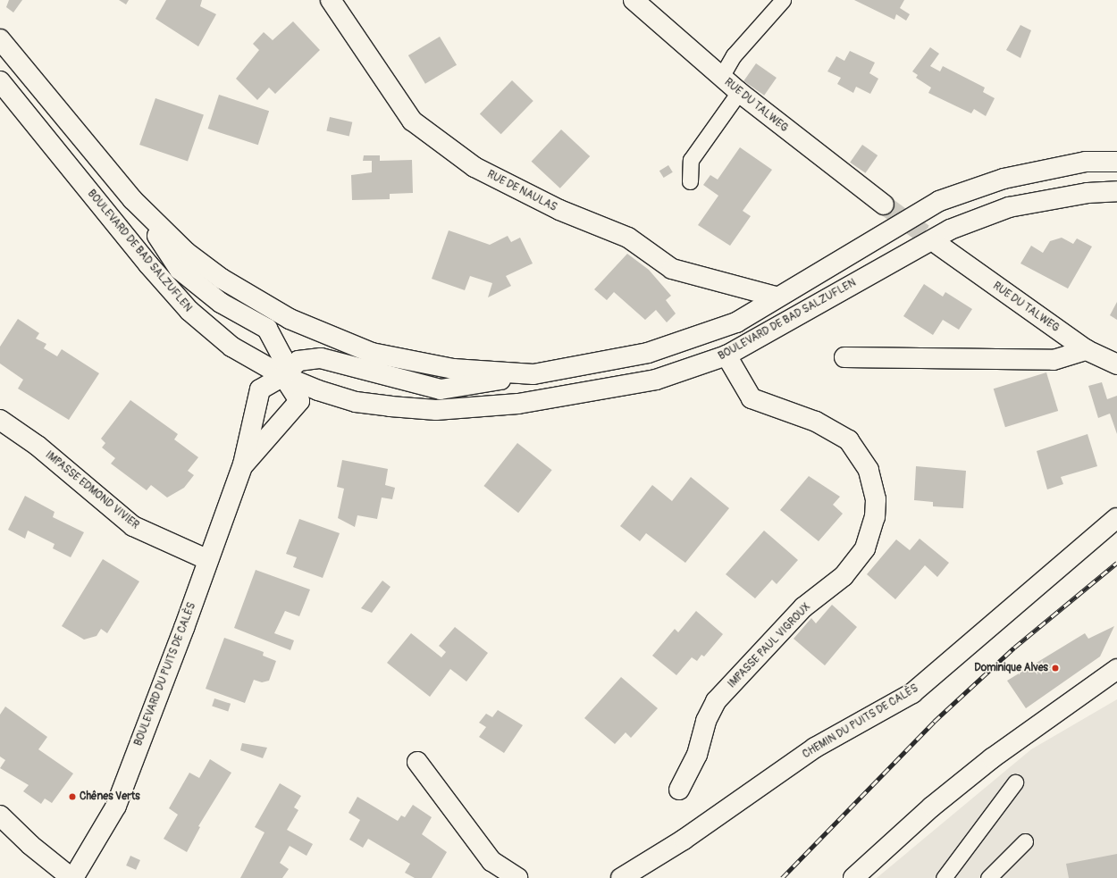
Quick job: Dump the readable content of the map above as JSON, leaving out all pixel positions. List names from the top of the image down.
{
  "streets": {
    "street": [
      "RUE DU TALWEG",
      "RUE DE NAULAS",
      "BOULEVARD DE BAD SALZUFLEN",
      "IMPASSE EDMOND VIVIER",
      "IMPASSE PAUL VIGROUX",
      "BOULEVARD DU PUITS DE CALÈS",
      "CHEMIN DU PUITS DE CALÈS"
    ]
  },
  "crossings": [
    ["BOULEVARD DE BAD SALZUFLEN", "IMPASSE PAUL VIGROUX"],
    ["BOULEVARD DE BAD SALZUFLEN", "BOULEVARD DU PUITS DE CALÈS"],
    ["IMPASSE EDMOND VIVIER", "BOULEVARD DU PUITS DE CALÈS"]
  ],
  "places": ["Dominique Alves", "Chênes Verts"]
}
